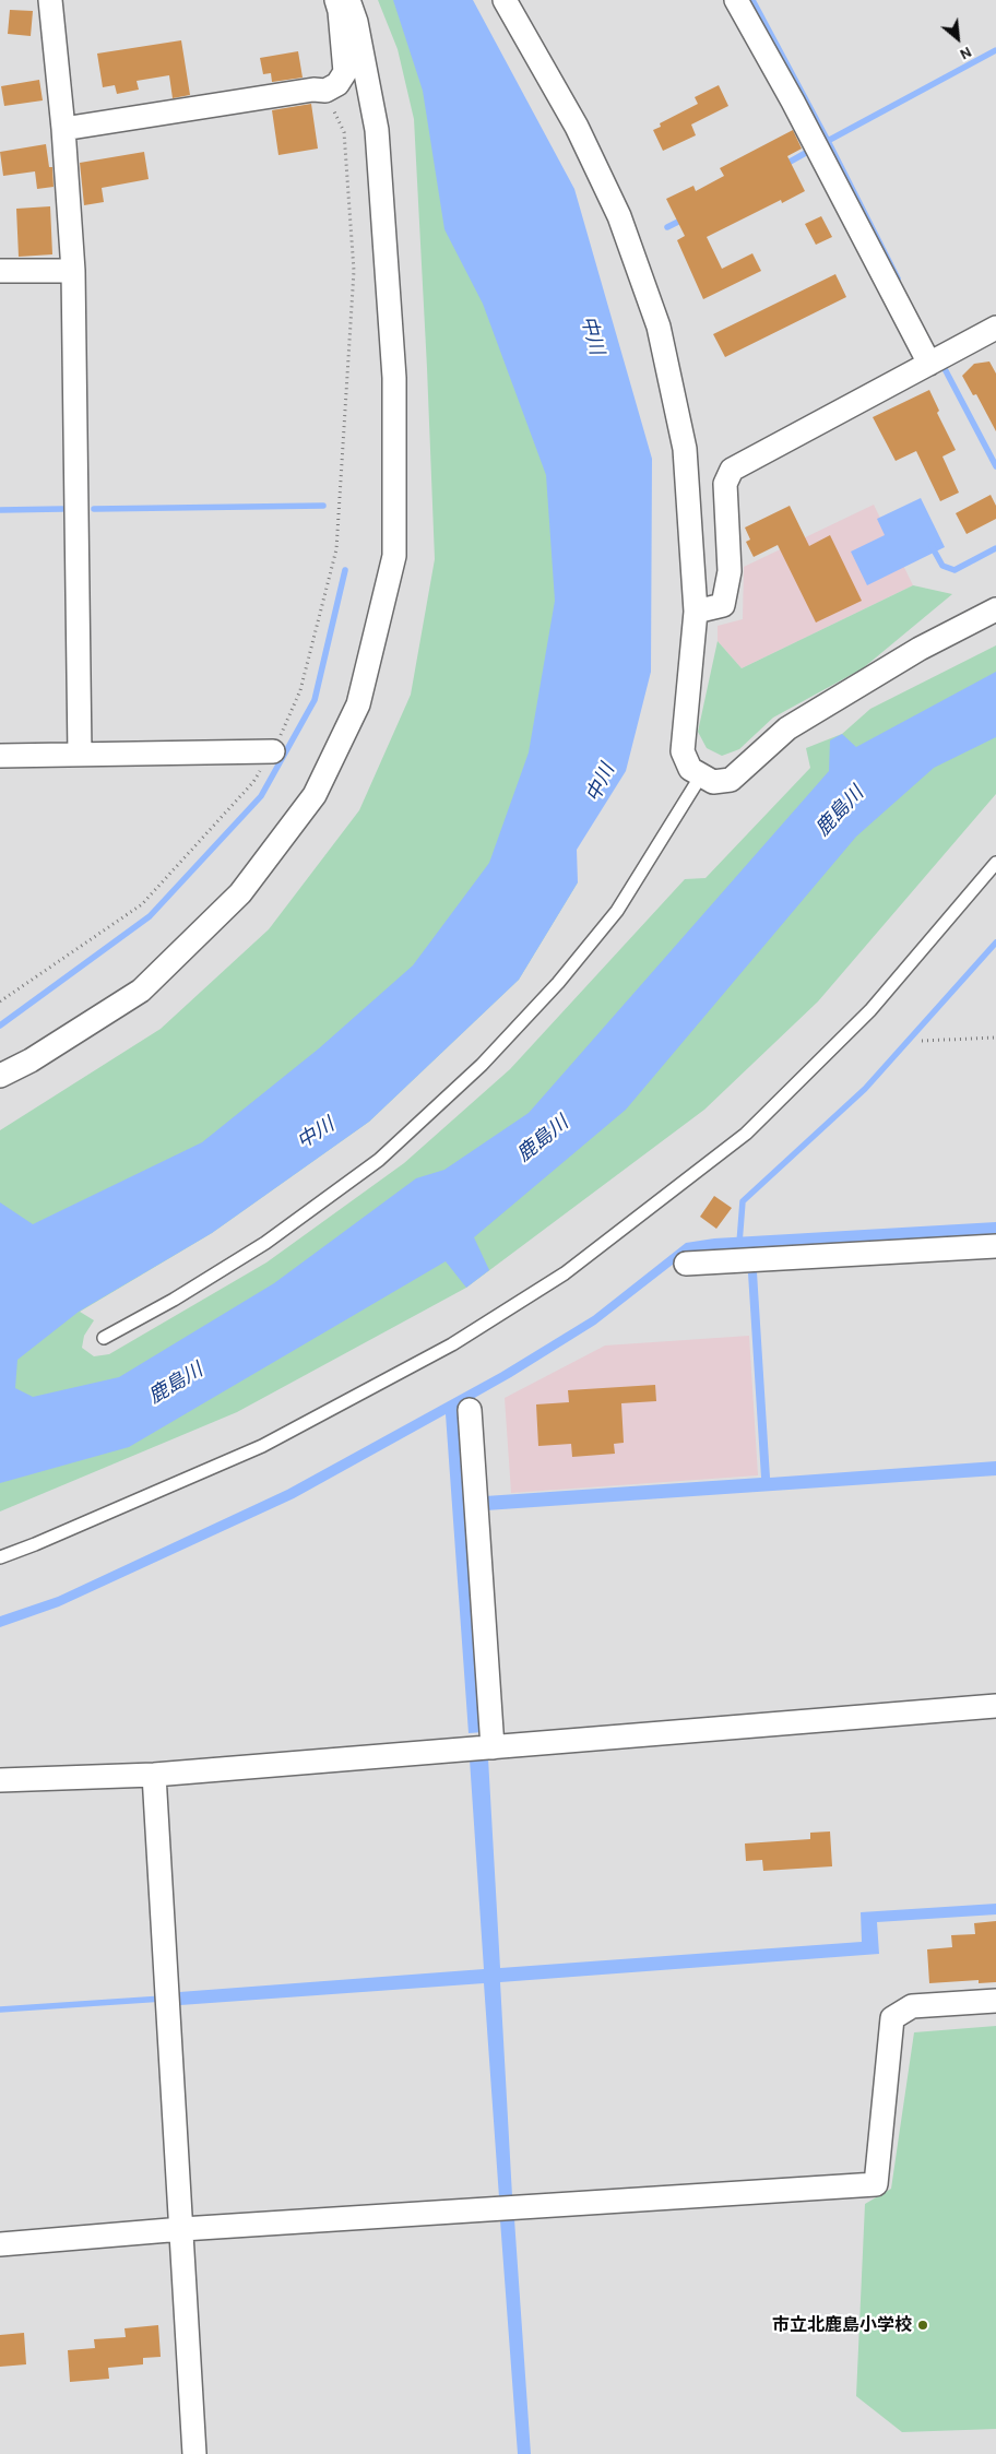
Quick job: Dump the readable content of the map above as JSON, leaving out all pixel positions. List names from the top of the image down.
{
  "water": ["中川", "鹿島川"],
  "places": ["市立北鹿島小学校"],
  "north": "bottom right"
}
